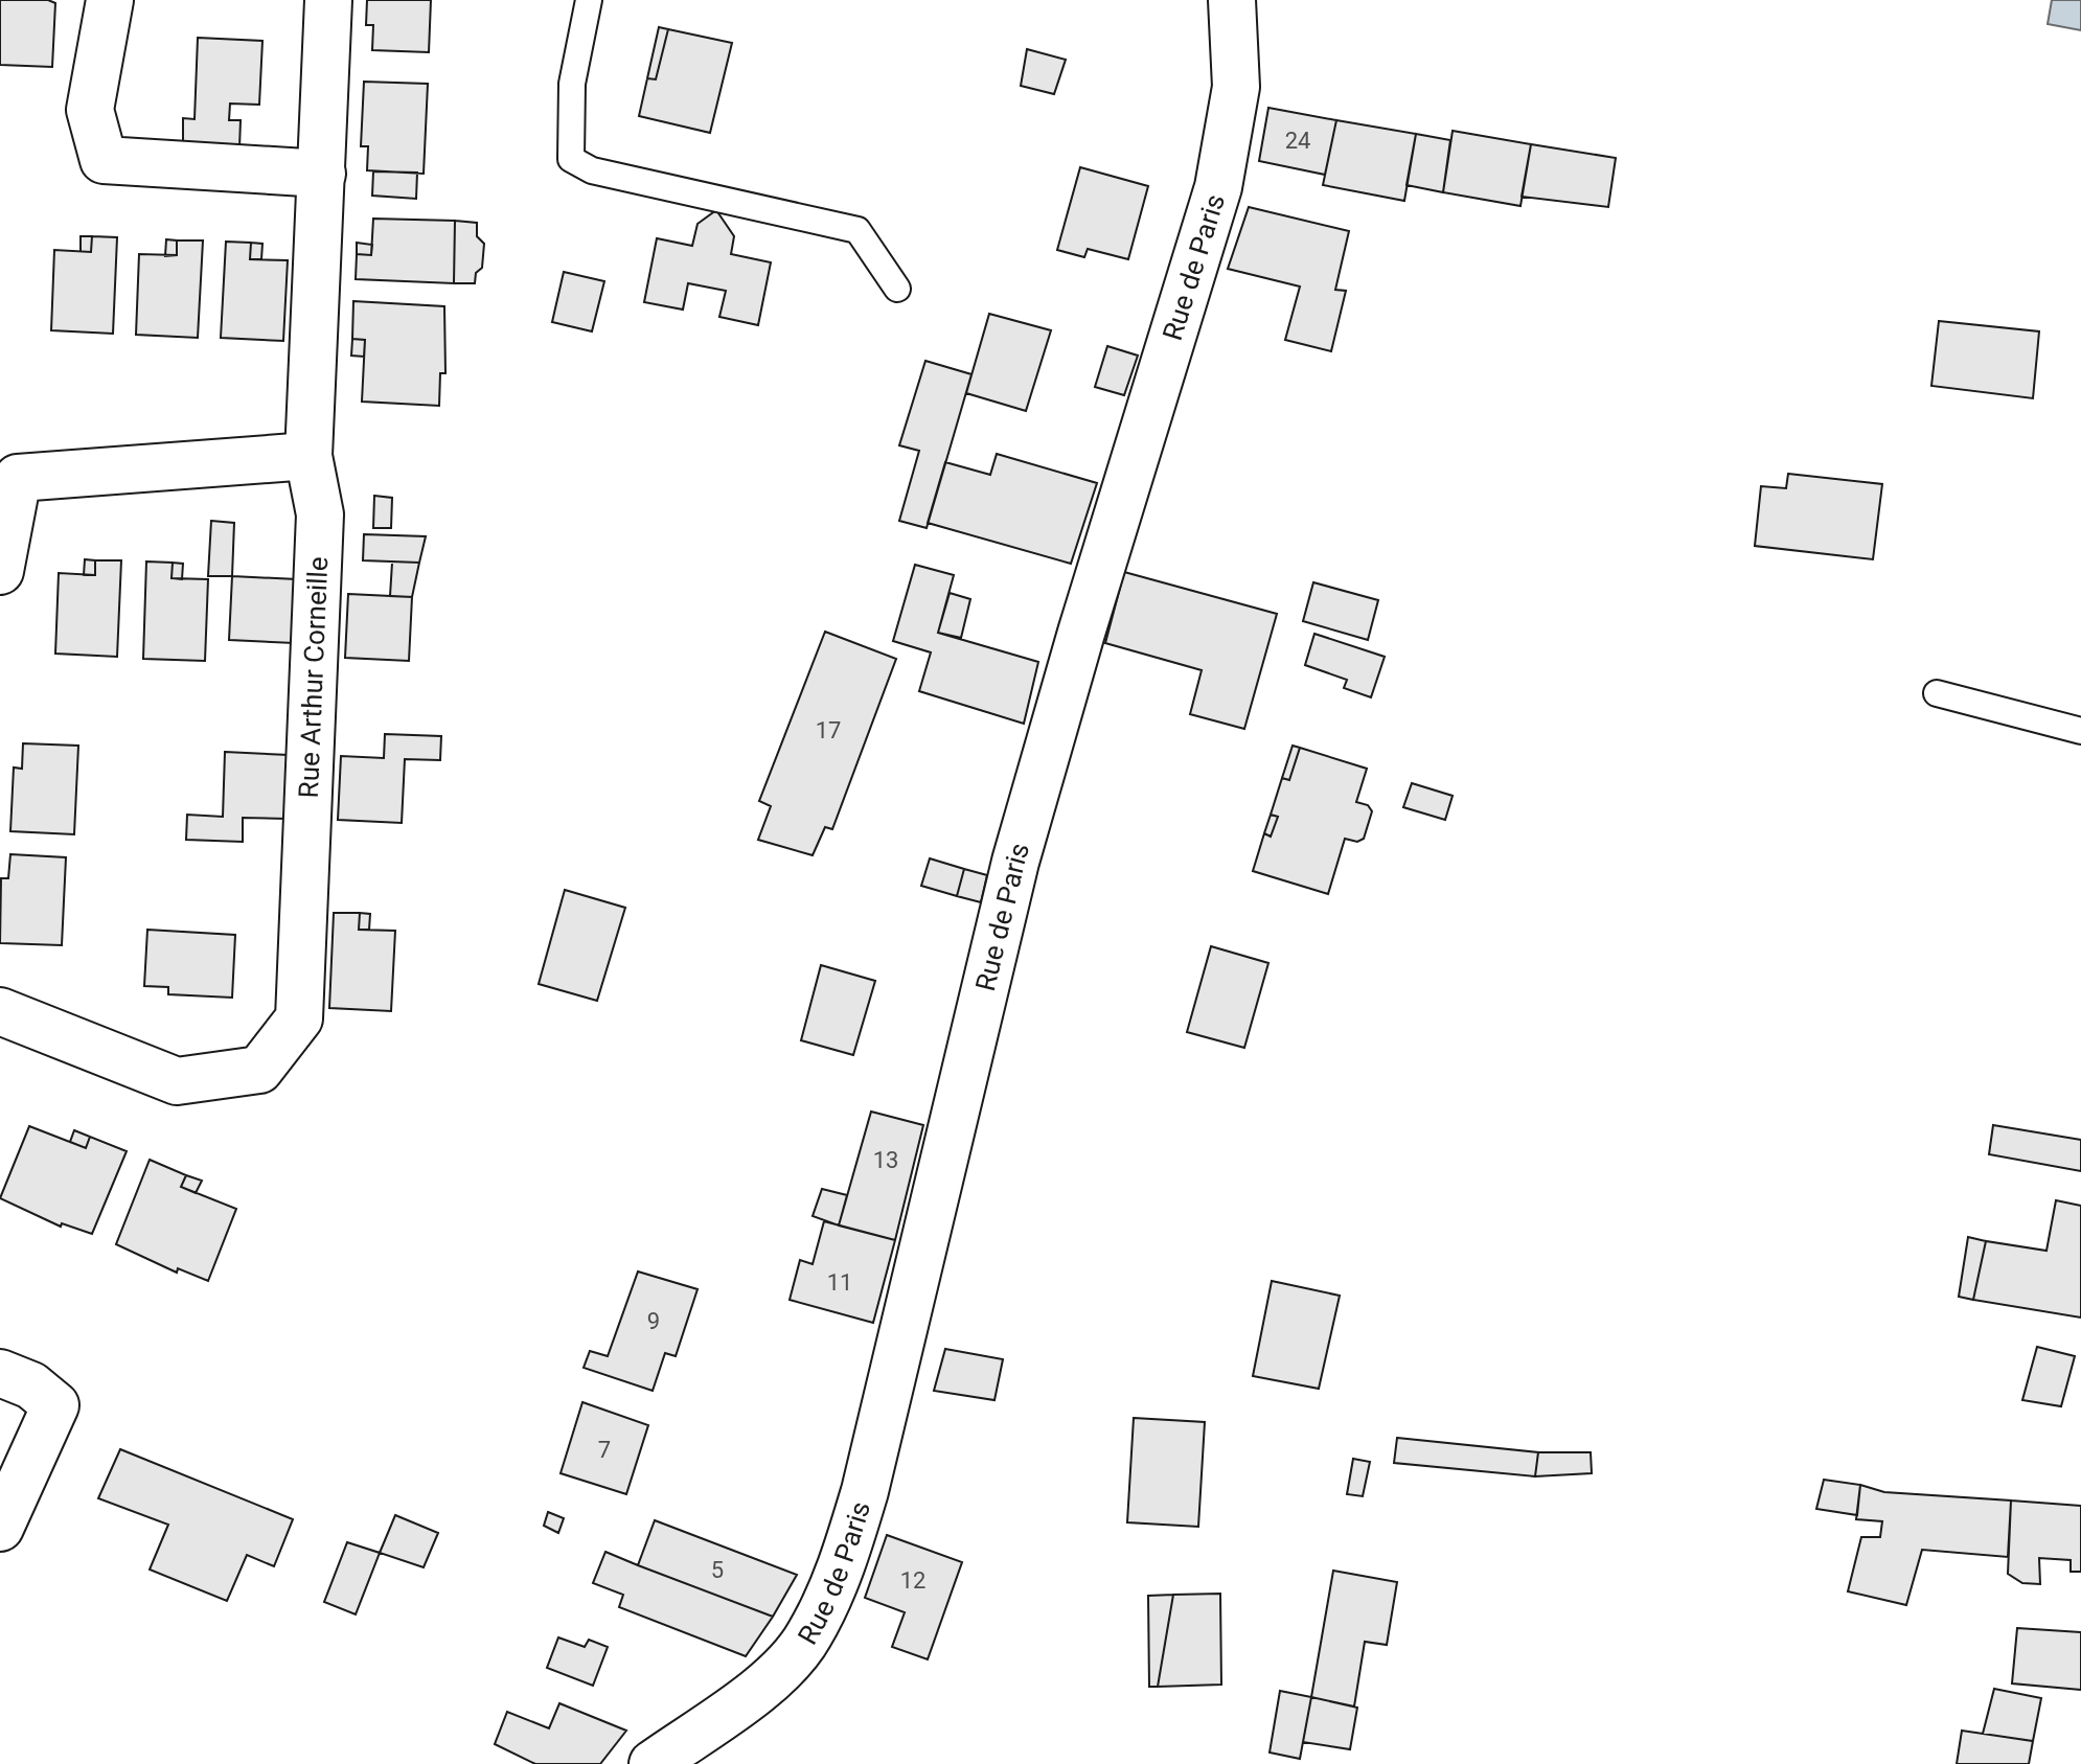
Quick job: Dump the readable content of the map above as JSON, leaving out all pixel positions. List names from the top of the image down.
{
  "streets": {
    "street": ["Rue de Paris", "Rue Arthur Corneille"]
  },
  "house_numbers": [
    "24",
    "17",
    "13",
    "11",
    "9",
    "7",
    "5",
    "12"
  ]
}
